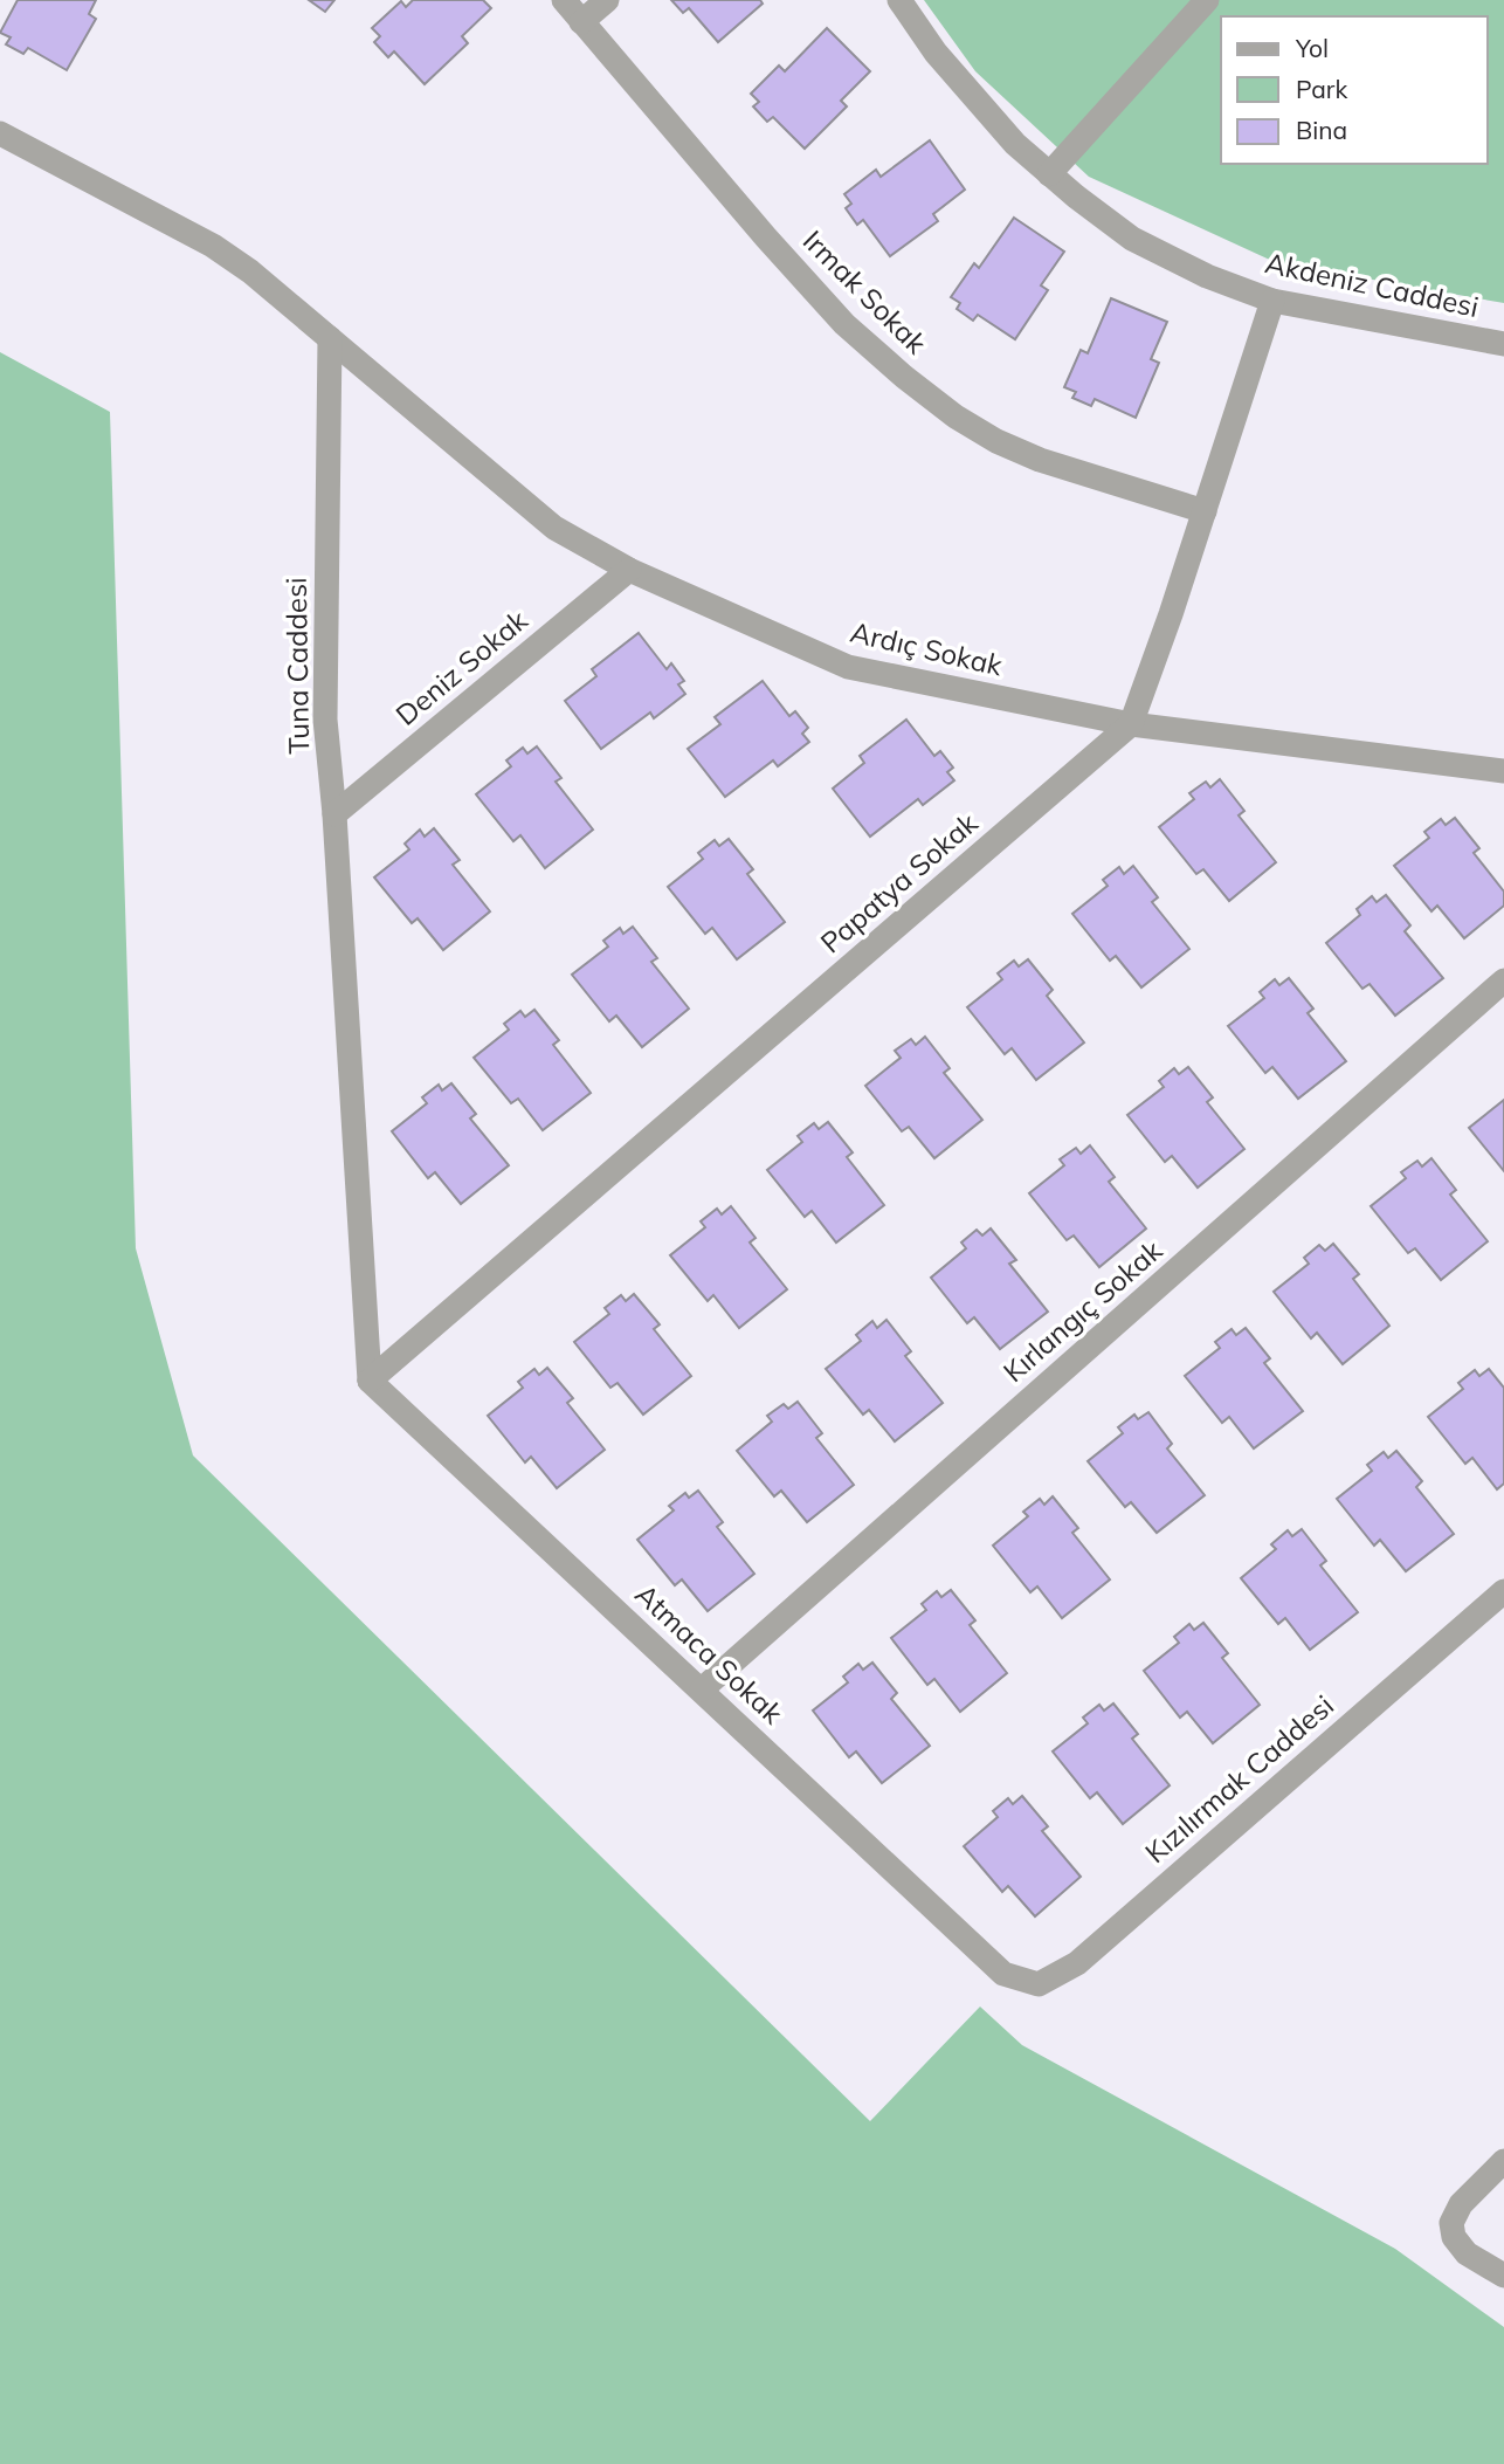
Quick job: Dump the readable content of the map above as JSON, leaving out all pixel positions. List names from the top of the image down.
{
  "streets": {
    "street": [
      "Akdeniz Caddesi",
      "Irmak Sokak",
      "Ardıç Sokak",
      "Tuna Caddesi",
      "Deniz Sokak",
      "Papatya Sokak",
      "Kırlangıç Sokak",
      "Atmaca Sokak",
      "Kızılırmak Caddesi"
    ]
  },
  "crossings": [
    ["Ardıç Sokak", "Tuna Caddesi"],
    ["Ardıç Sokak", "Deniz Sokak"],
    ["Ardıç Sokak", "Papatya Sokak"],
    ["Tuna Caddesi", "Deniz Sokak"],
    ["Tuna Caddesi", "Papatya Sokak"],
    ["Tuna Caddesi", "Atmaca Sokak"],
    ["Papatya Sokak", "Atmaca Sokak"],
    ["Kırlangıç Sokak", "Atmaca Sokak"],
    ["Atmaca Sokak", "Kızılırmak Caddesi"]
  ],
  "legend": ["Yol", "Park", "Bina"]
}
